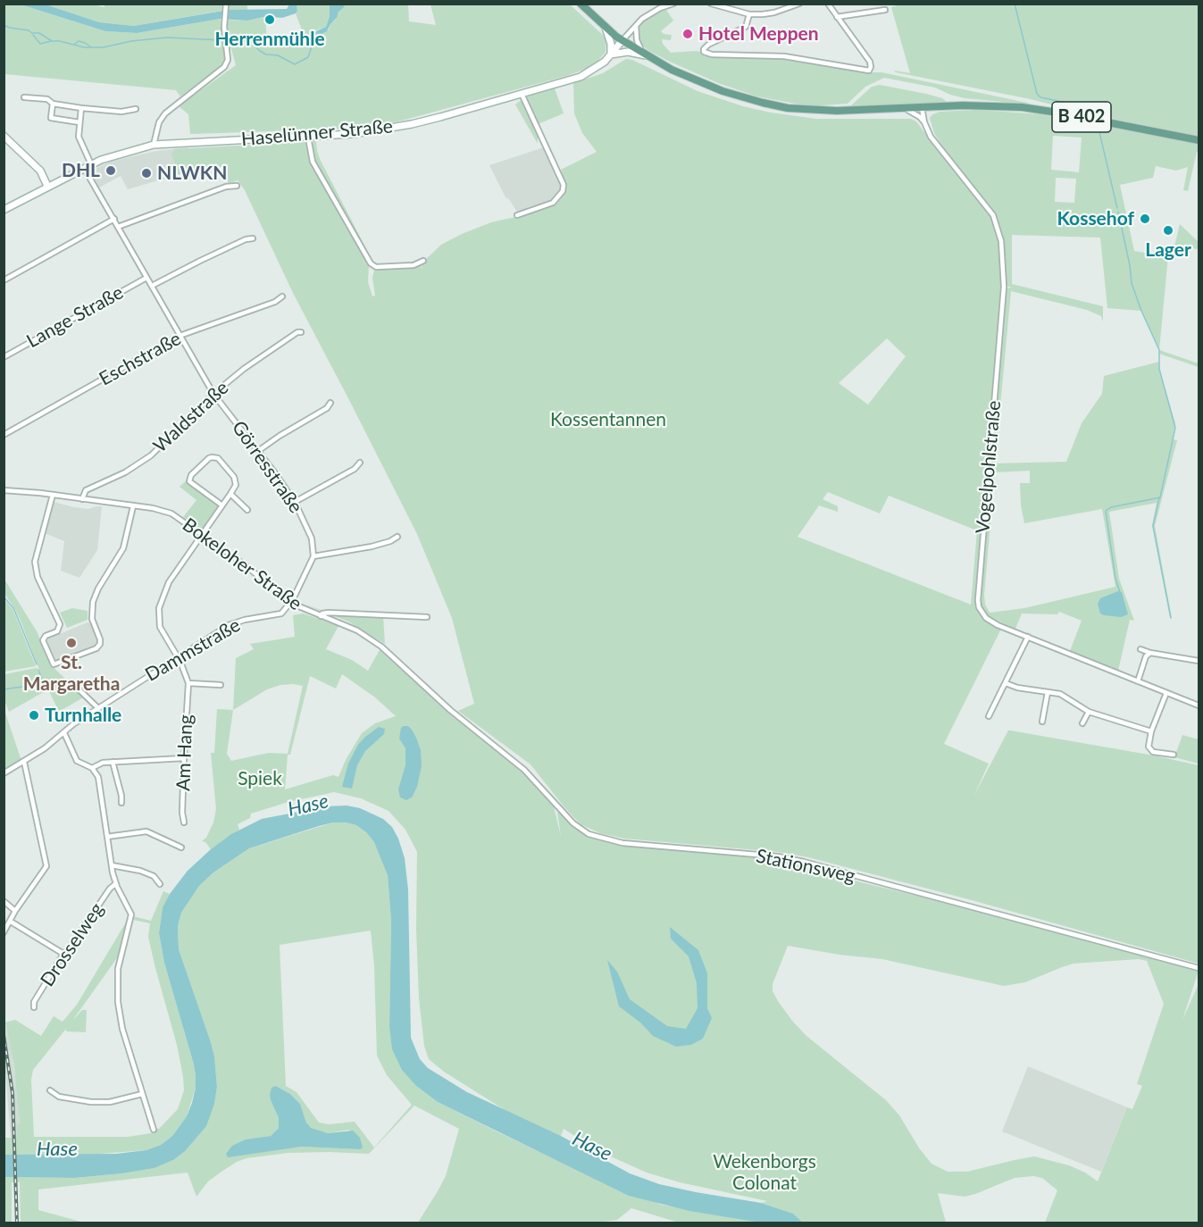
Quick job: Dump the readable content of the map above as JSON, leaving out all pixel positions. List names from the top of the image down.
{
  "streets": {
    "main road": ["B 402"],
    "street": [
      "Haselünner Straße",
      "Lange Straße",
      "Eschstraße",
      "Waldstraße",
      "Görresstraße",
      "Vogelpohlstraße",
      "Bokeloher Straße",
      "Dammstraße",
      "Am Hang",
      "Stationsweg",
      "Drosselweg"
    ]
  },
  "crossings": [
    ["B 402", "Haselünner Straße"],
    ["B 402", "Vogelpohlstraße"],
    ["Haselünner Straße", "Görresstraße"],
    ["Lange Straße", "Görresstraße"],
    ["Eschstraße", "Görresstraße"],
    ["Waldstraße", "Görresstraße"],
    ["Waldstraße", "Bokeloher Straße"],
    ["Bokeloher Straße", "Dammstraße"],
    ["Bokeloher Straße", "Am Hang"],
    ["Bokeloher Straße", "Stationsweg"],
    ["Dammstraße", "Am Hang"]
  ],
  "water": ["Hase"],
  "parks": ["Kossentannen", "Spiek", "Wekenborgs Colonat"],
  "places": [
    "Herrenmühle",
    "Hotel Meppen",
    "DHL",
    "NLWKN",
    "Kossehof",
    "Lager",
    "St. Margaretha",
    "Turnhalle"
  ]
}
